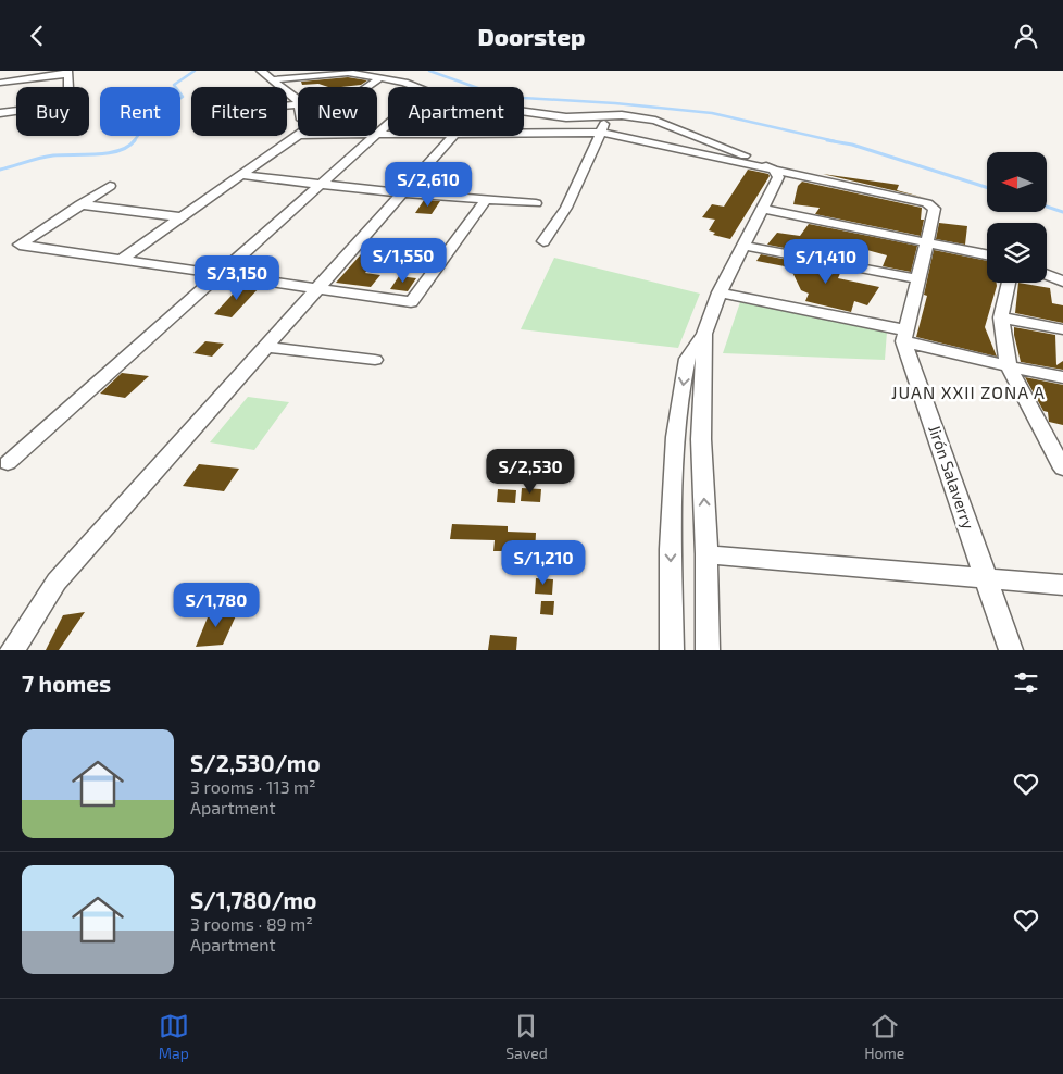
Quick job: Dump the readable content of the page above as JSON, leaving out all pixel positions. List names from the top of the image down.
{
  "streets": {
    "street": ["Jirón Salaverry"]
  },
  "districts": ["JUAN XXII ZONA A"],
  "north": "left",
  "page": {
    "header": "Doorstep",
    "chip": [
      "Buy",
      "Rent",
      "Filters",
      "New",
      "Apartment"
    ],
    "price": [
      "S/2,610",
      "S/1,550",
      "S/1,410",
      "S/3,150",
      "S/2,530",
      "S/1,210",
      "S/1,780"
    ],
    "heading": "7 homes",
    "list": [
      {
        "name": "S/2,530/mo",
        "note": "3 rooms · 113 m² · Apartment"
      },
      {
        "name": "S/1,780/mo",
        "note": "3 rooms · 89 m² · Apartment"
      }
    ],
    "tabs": ["Map", "Saved", "Home"]
  }
}
